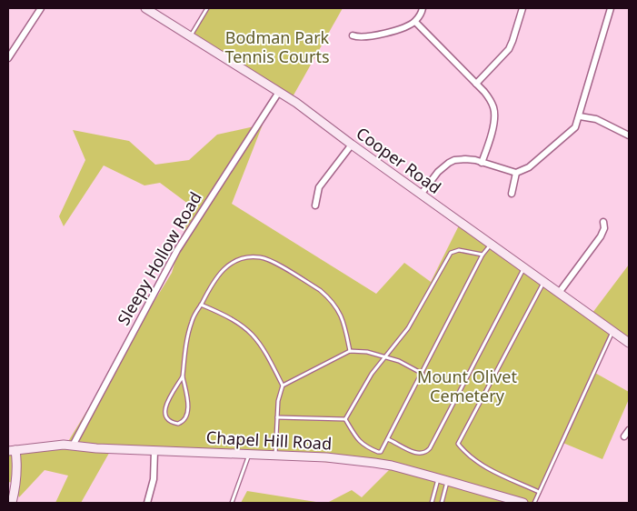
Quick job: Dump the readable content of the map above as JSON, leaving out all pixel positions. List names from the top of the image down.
{
  "streets": {
    "street": ["Cooper Road", "Sleepy Hollow Road", "Chapel Hill Road"]
  },
  "crossings": [
    ["Cooper Road", "Sleepy Hollow Road"],
    ["Sleepy Hollow Road", "Chapel Hill Road"]
  ],
  "parks": ["Bodman Park Tennis Courts", "Mount Olivet Cemetery"]
}
